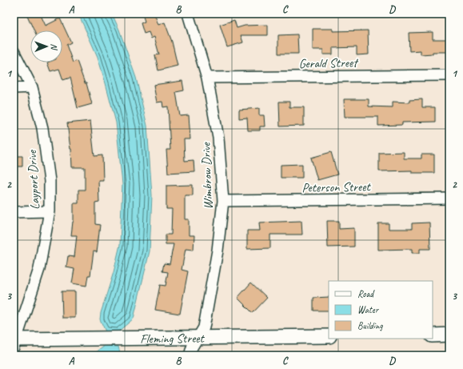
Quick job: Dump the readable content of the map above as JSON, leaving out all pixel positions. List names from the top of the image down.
{
  "streets": {
    "street": [
      "Gerald Street",
      "Wimbrow Drive",
      "Layport Drive",
      "Peterson Street",
      "Fleming Street"
    ]
  },
  "crossings": [
    ["Gerald Street", "Wimbrow Drive"],
    ["Wimbrow Drive", "Peterson Street"],
    ["Wimbrow Drive", "Fleming Street"],
    ["Layport Drive", "Fleming Street"]
  ],
  "legend": ["Road", "Water", "Building"],
  "north": "right",
  "grid": {
    "columns": [
      "A",
      "B",
      "C",
      "D"
    ],
    "rows": ["1", "2", "3"]
  }
}
